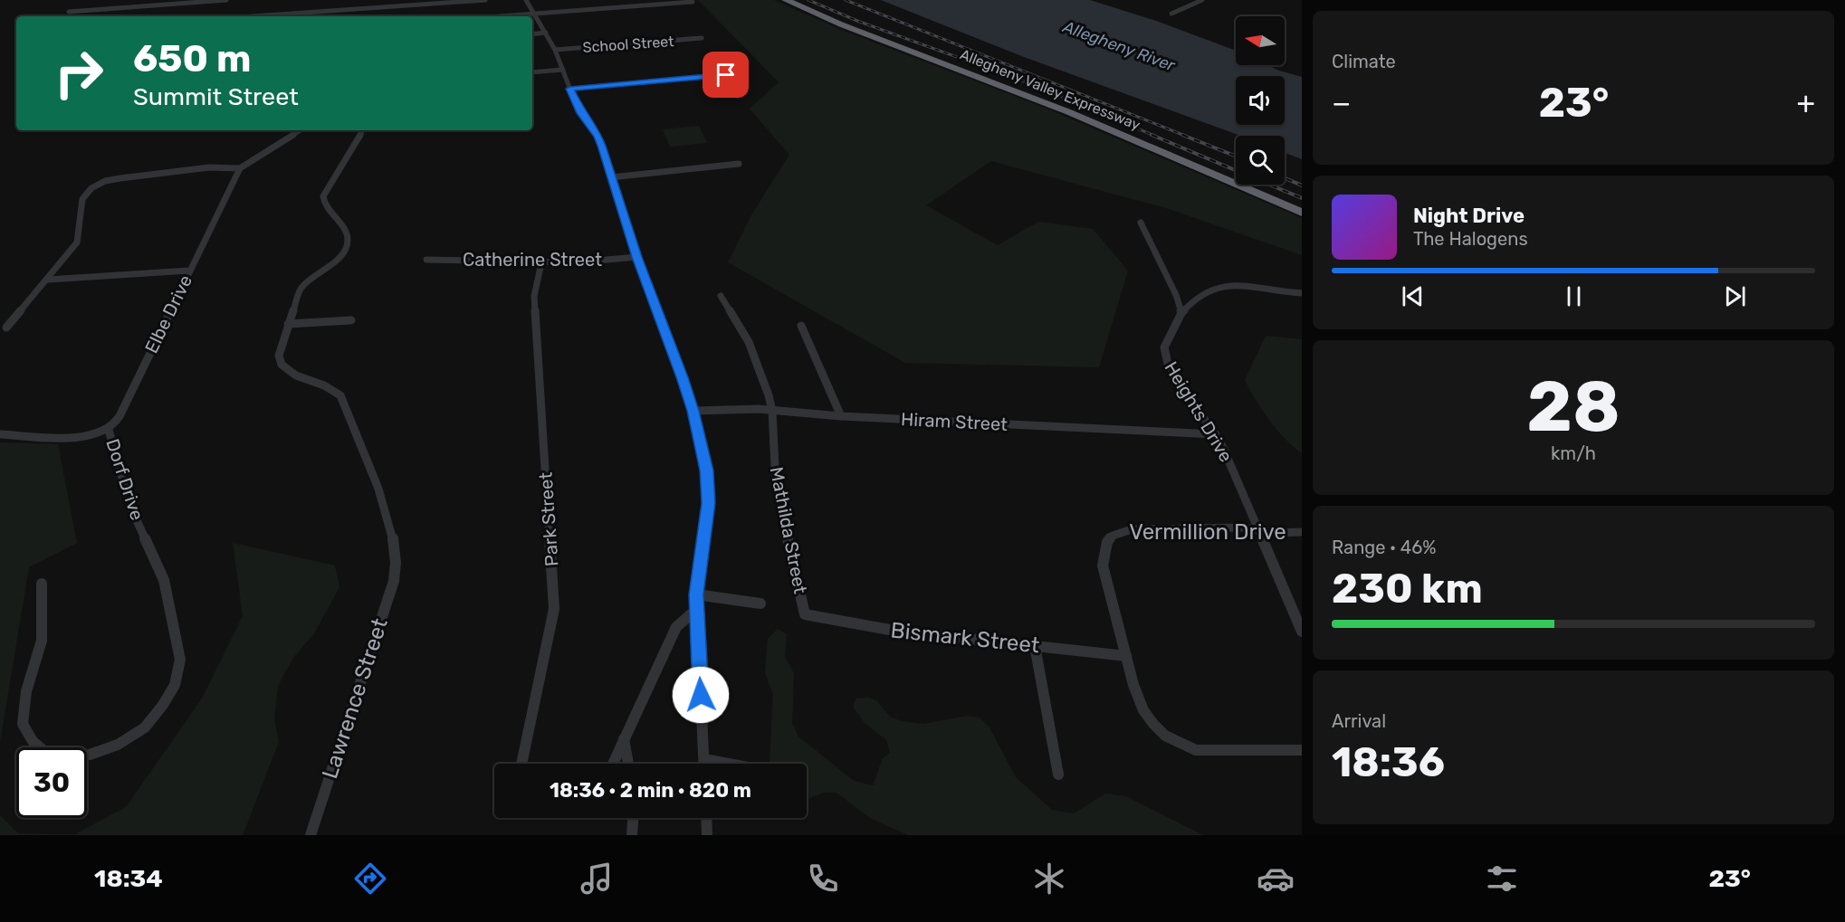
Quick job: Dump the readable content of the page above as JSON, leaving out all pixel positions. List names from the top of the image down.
{
  "streets": {
    "highway": ["Allegheny Valley Expressway"],
    "street": [
      "School Street",
      "Catherine Street",
      "Elbe Drive",
      "Heights Drive",
      "Hiram Street",
      "Dorf Drive",
      "Park Street",
      "Mathilda Street",
      "Vermillion Drive",
      "Bismark Street",
      "Lawrence Street"
    ]
  },
  "crossings": [
    ["Catherine Street", "Park Street"],
    ["Elbe Drive", "Dorf Drive"],
    ["Heights Drive", "Hiram Street"],
    ["Heights Drive", "Vermillion Drive"],
    ["Hiram Street", "Mathilda Street"],
    ["Mathilda Street", "Bismark Street"],
    ["Vermillion Drive", "Bismark Street"]
  ],
  "water": ["Allegheny River"],
  "north": "left",
  "page": {
    "tile": [
      "Climate",
      ["28", "km/h"],
      ["Range · 46%", "230 km"],
      ["Arrival", "18:36"]
    ],
    "turn": ["650 m", "Summit Street"],
    "heat": ["−", "23°", "+"],
    "song": ["Night Drive", "The Halogens"],
    "limit": "30",
    "trip": "18:36 · 2 min · 820 m",
    "tabs": ["18:34", "23°"]
  }
}
